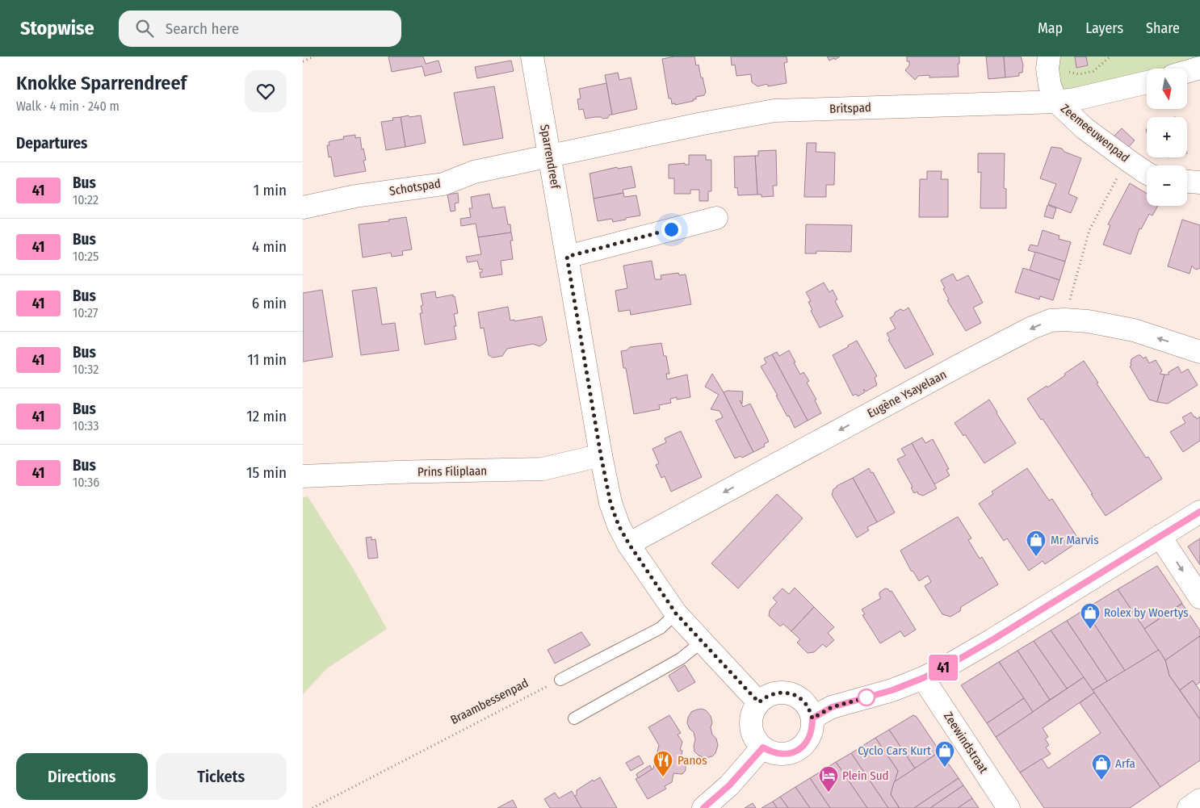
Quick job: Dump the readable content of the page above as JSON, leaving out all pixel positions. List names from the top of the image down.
{
  "streets": {
    "street": [
      "Britspad",
      "Zeemeeuwenpad",
      "Sparrendreef",
      "Schotspad",
      "Eugène Ysayelaan",
      "Prins Filiplaan",
      "Zeewindstraat"
    ],
    "path": ["Braambessenpad"]
  },
  "crossings": [
    ["Britspad", "Zeemeeuwenpad"],
    ["Britspad", "Sparrendreef"],
    ["Britspad", "Schotspad"],
    ["Sparrendreef", "Schotspad"],
    ["Sparrendreef", "Eugène Ysayelaan"],
    ["Sparrendreef", "Prins Filiplaan"]
  ],
  "one_way": ["Eugène Ysayelaan"],
  "places": {
    "shop": [
      "Mr Marvis",
      "Rolex by Woertys",
      "Cyclo Cars Kurt",
      "Arfa"
    ],
    "restaurant": ["Panos"],
    "hotel": ["Plein Sud"]
  },
  "lines": ["bus line 41"],
  "north": "bottom",
  "page": {
    "header": "Stopwise",
    "search": "Search here",
    "nav": ["Map", "Layers", "Share"],
    "heading": [
      ["Knokke Sparrendreef", "Walk · 4 min · 240 m"],
      "Departures"
    ],
    "on_map": "41",
    "map_buttons": ["+", "−"],
    "list": [
      {
        "mark": "41",
        "name": "Bus",
        "note": "10:22",
        "value": "1 min"
      },
      {
        "mark": "41",
        "name": "Bus",
        "note": "10:25",
        "value": "4 min"
      },
      {
        "mark": "41",
        "name": "Bus",
        "note": "10:27",
        "value": "6 min"
      },
      {
        "mark": "41",
        "name": "Bus",
        "note": "10:32",
        "value": "11 min"
      },
      {
        "mark": "41",
        "name": "Bus",
        "note": "10:33",
        "value": "12 min"
      },
      {
        "mark": "41",
        "name": "Bus",
        "note": "10:36",
        "value": "15 min"
      }
    ],
    "buttons": ["Directions", "Tickets"]
  }
}
